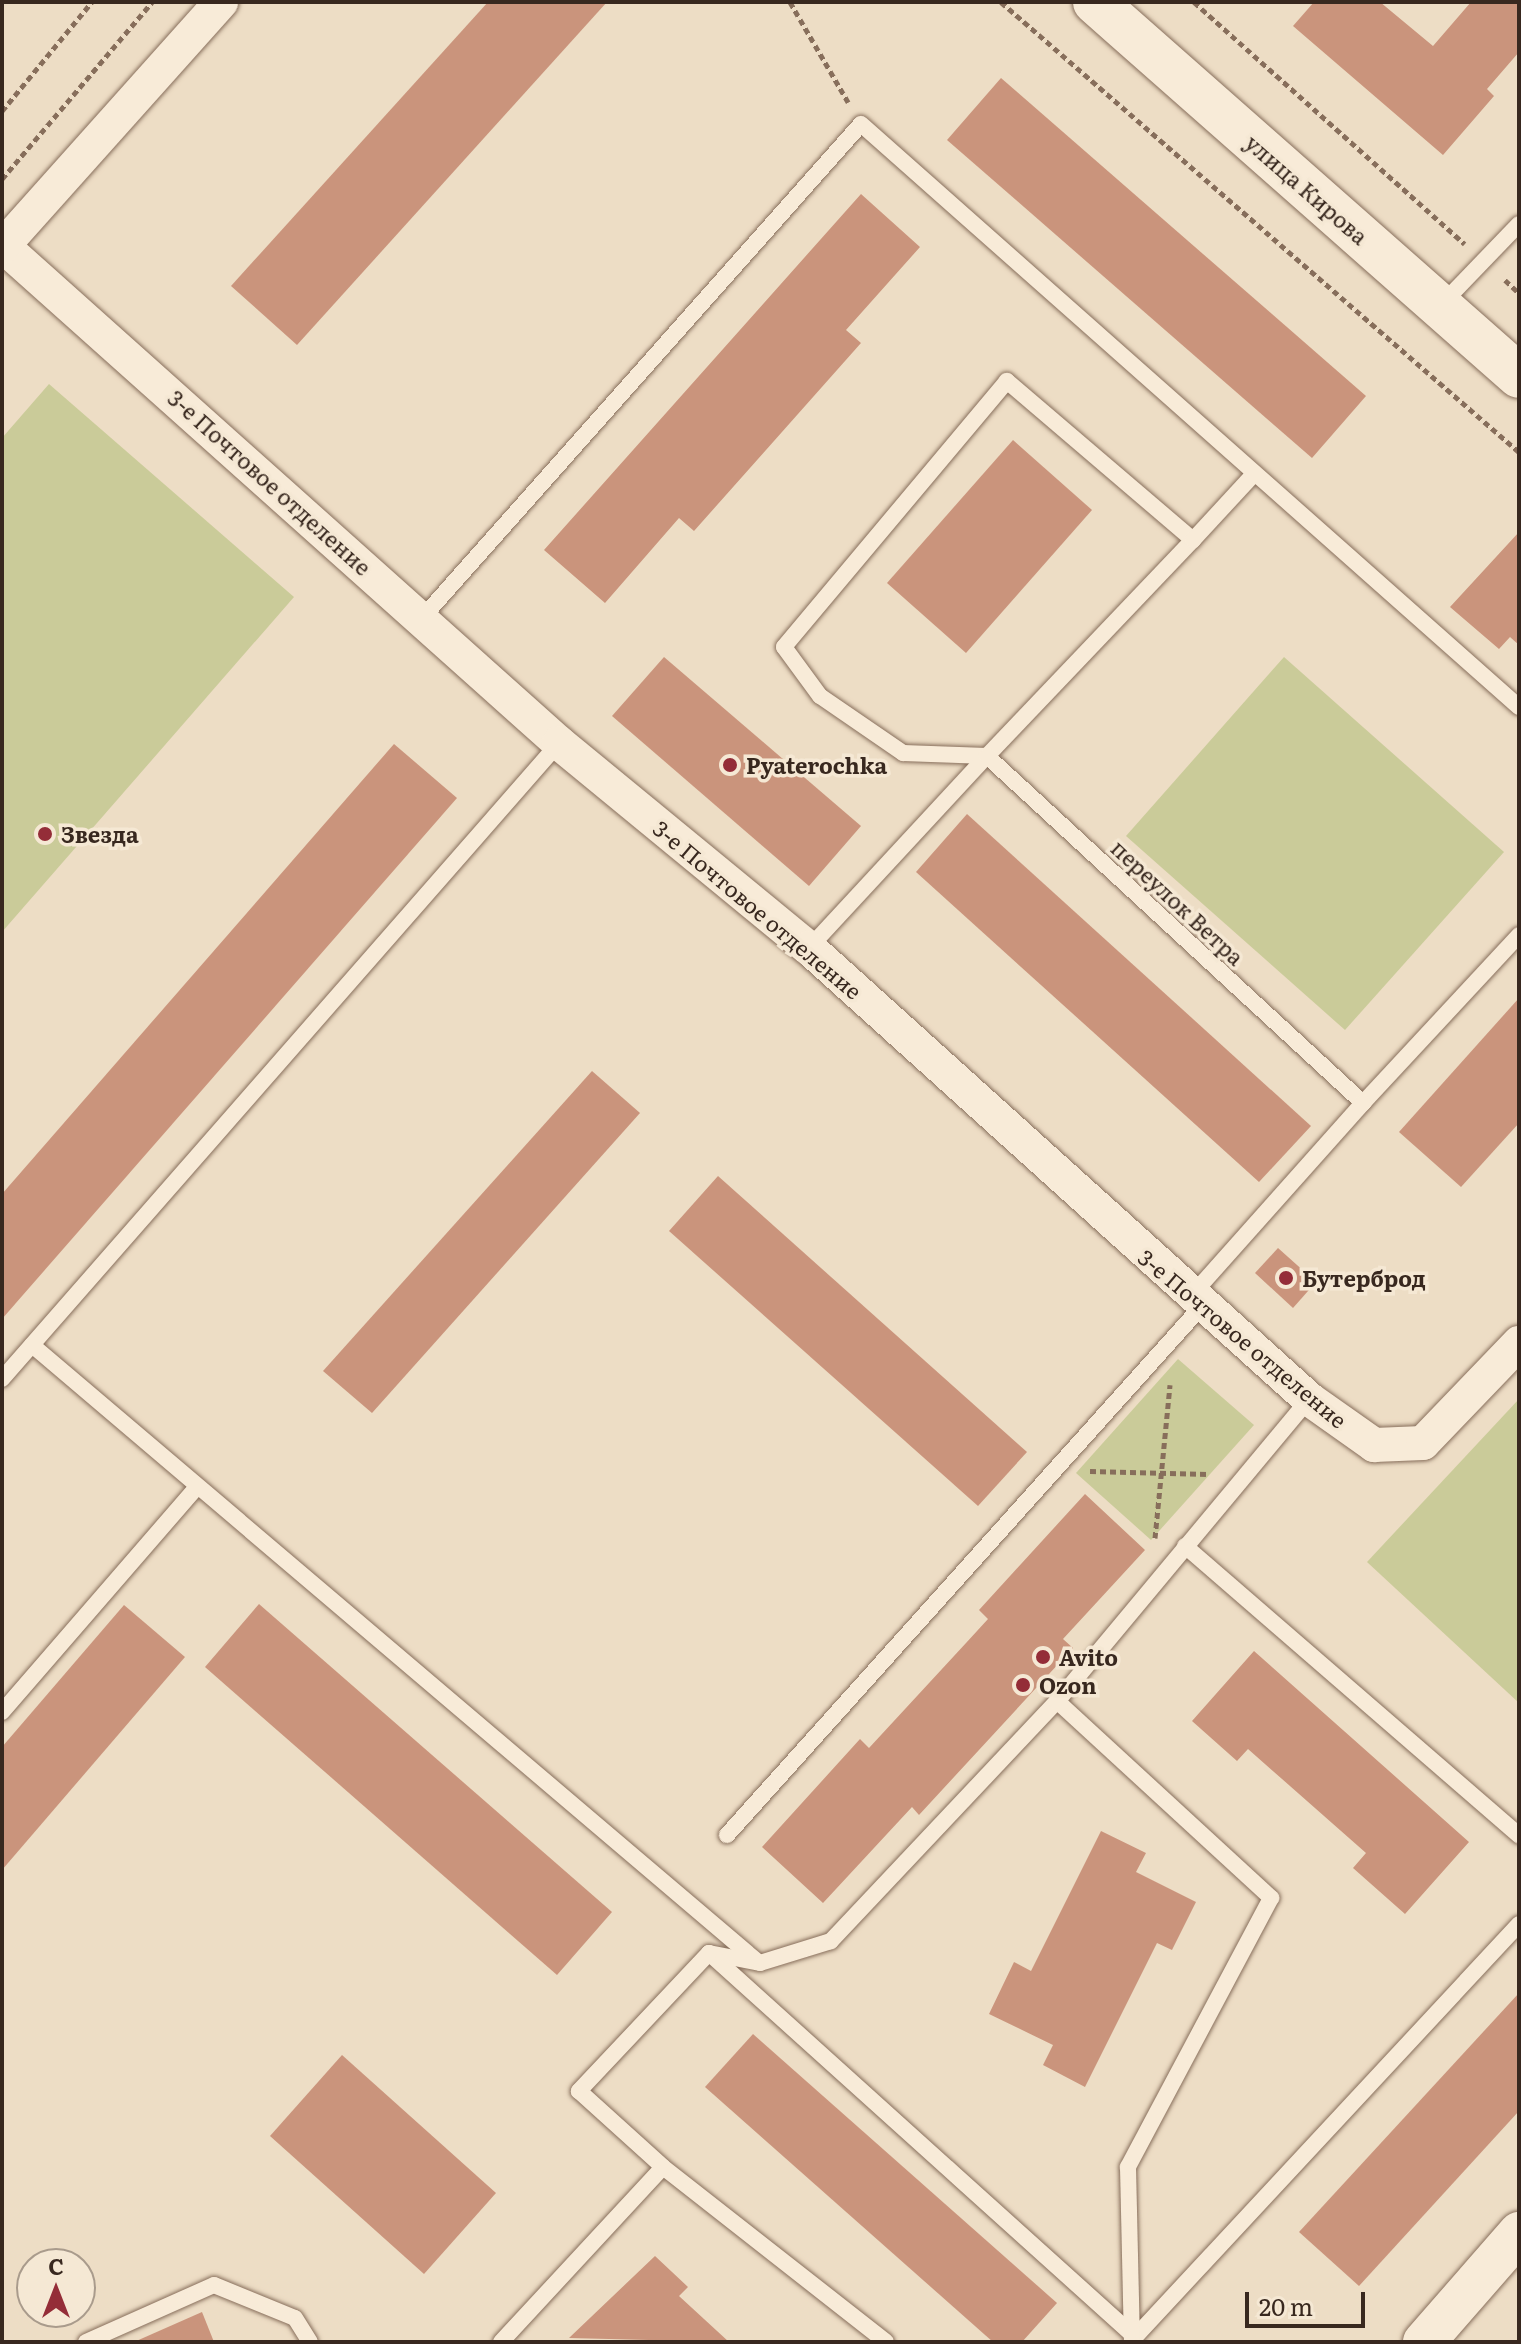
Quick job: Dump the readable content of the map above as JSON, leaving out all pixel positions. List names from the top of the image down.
{
  "streets": {
    "main road": ["улица Кирова"],
    "street": ["3-е Почтовое отделение"],
    "lane": ["переулок Ветра"]
  },
  "places": [
    "Pyaterochka",
    "Звезда",
    "Бутерброд",
    "Avito",
    "Ozon"
  ],
  "scale_bar": "20 m",
  "north": "top"
}
